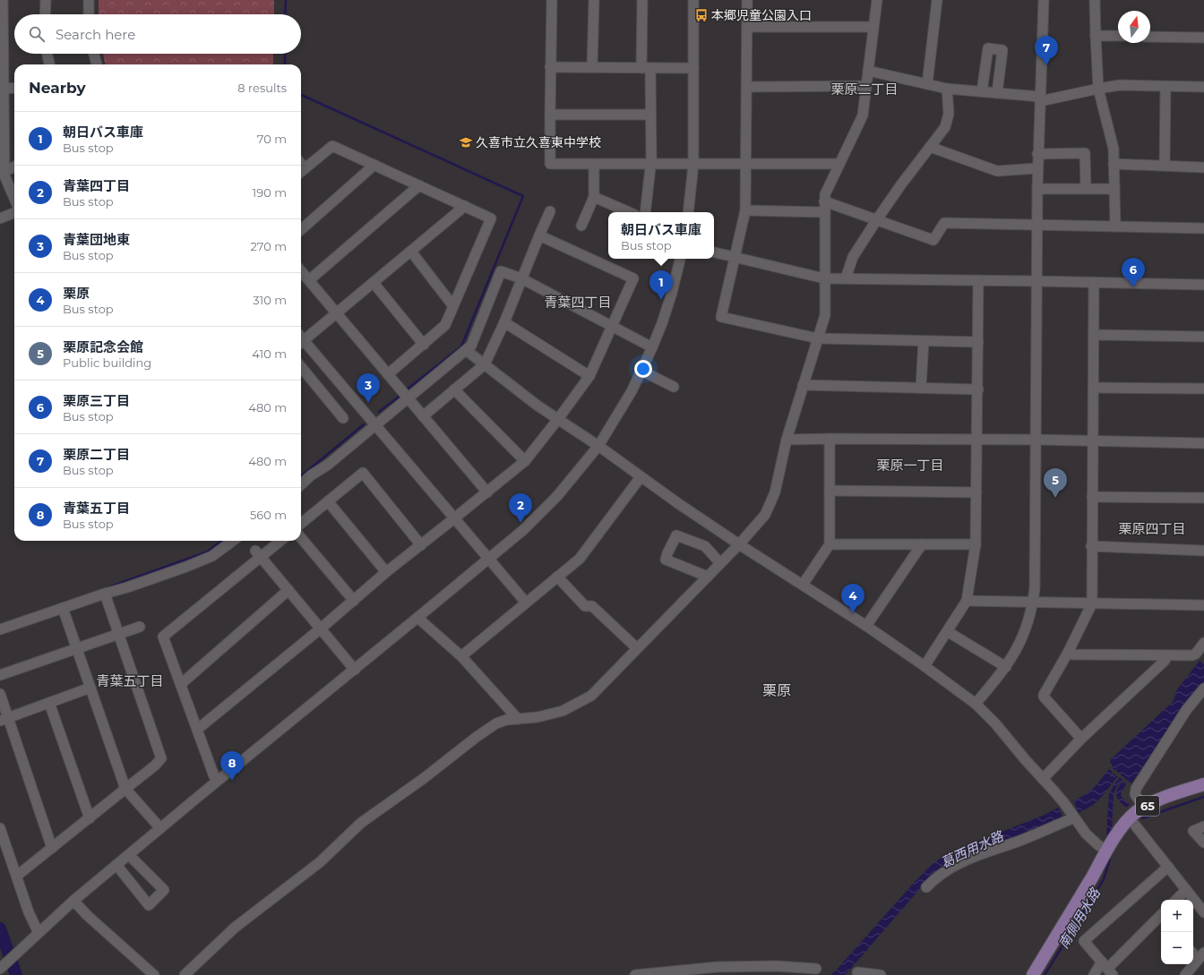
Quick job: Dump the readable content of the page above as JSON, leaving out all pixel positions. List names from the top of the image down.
{
  "streets": {
    "main road": ["65"]
  },
  "districts": [
    "栗原二丁目",
    "青葉四丁目",
    "栗原一丁目",
    "栗原四丁目",
    "青葉五丁目",
    "栗原"
  ],
  "water": ["葛西用水路", "南側用水路"],
  "places": {
    "bus stop": ["本郷児童公園入口"],
    "school or university": ["久喜市立久喜東中学校"]
  },
  "north": "top",
  "page": {
    "search": "Search here",
    "pins": [
      "7",
      "6",
      "1",
      "3",
      "5",
      "2",
      "4",
      "8"
    ],
    "heading": ["Nearby", "8 results"],
    "list": [
      {
        "mark": "1",
        "name": "朝日バス車庫",
        "note": "Bus stop",
        "value": "70 m"
      },
      {
        "mark": "2",
        "name": "青葉四丁目",
        "note": "Bus stop",
        "value": "190 m"
      },
      {
        "mark": "3",
        "name": "青葉団地東",
        "note": "Bus stop",
        "value": "270 m"
      },
      {
        "mark": "4",
        "name": "栗原",
        "note": "Bus stop",
        "value": "310 m"
      },
      {
        "mark": "5",
        "name": "栗原記念会館",
        "note": "Public building",
        "value": "410 m"
      },
      {
        "mark": "6",
        "name": "栗原三丁目",
        "note": "Bus stop",
        "value": "480 m"
      },
      {
        "mark": "7",
        "name": "栗原二丁目",
        "note": "Bus stop",
        "value": "480 m"
      },
      {
        "mark": "8",
        "name": "青葉五丁目",
        "note": "Bus stop",
        "value": "560 m"
      }
    ],
    "popup": ["朝日バス車庫", "Bus stop"],
    "map_buttons": ["+", "−"]
  }
}
